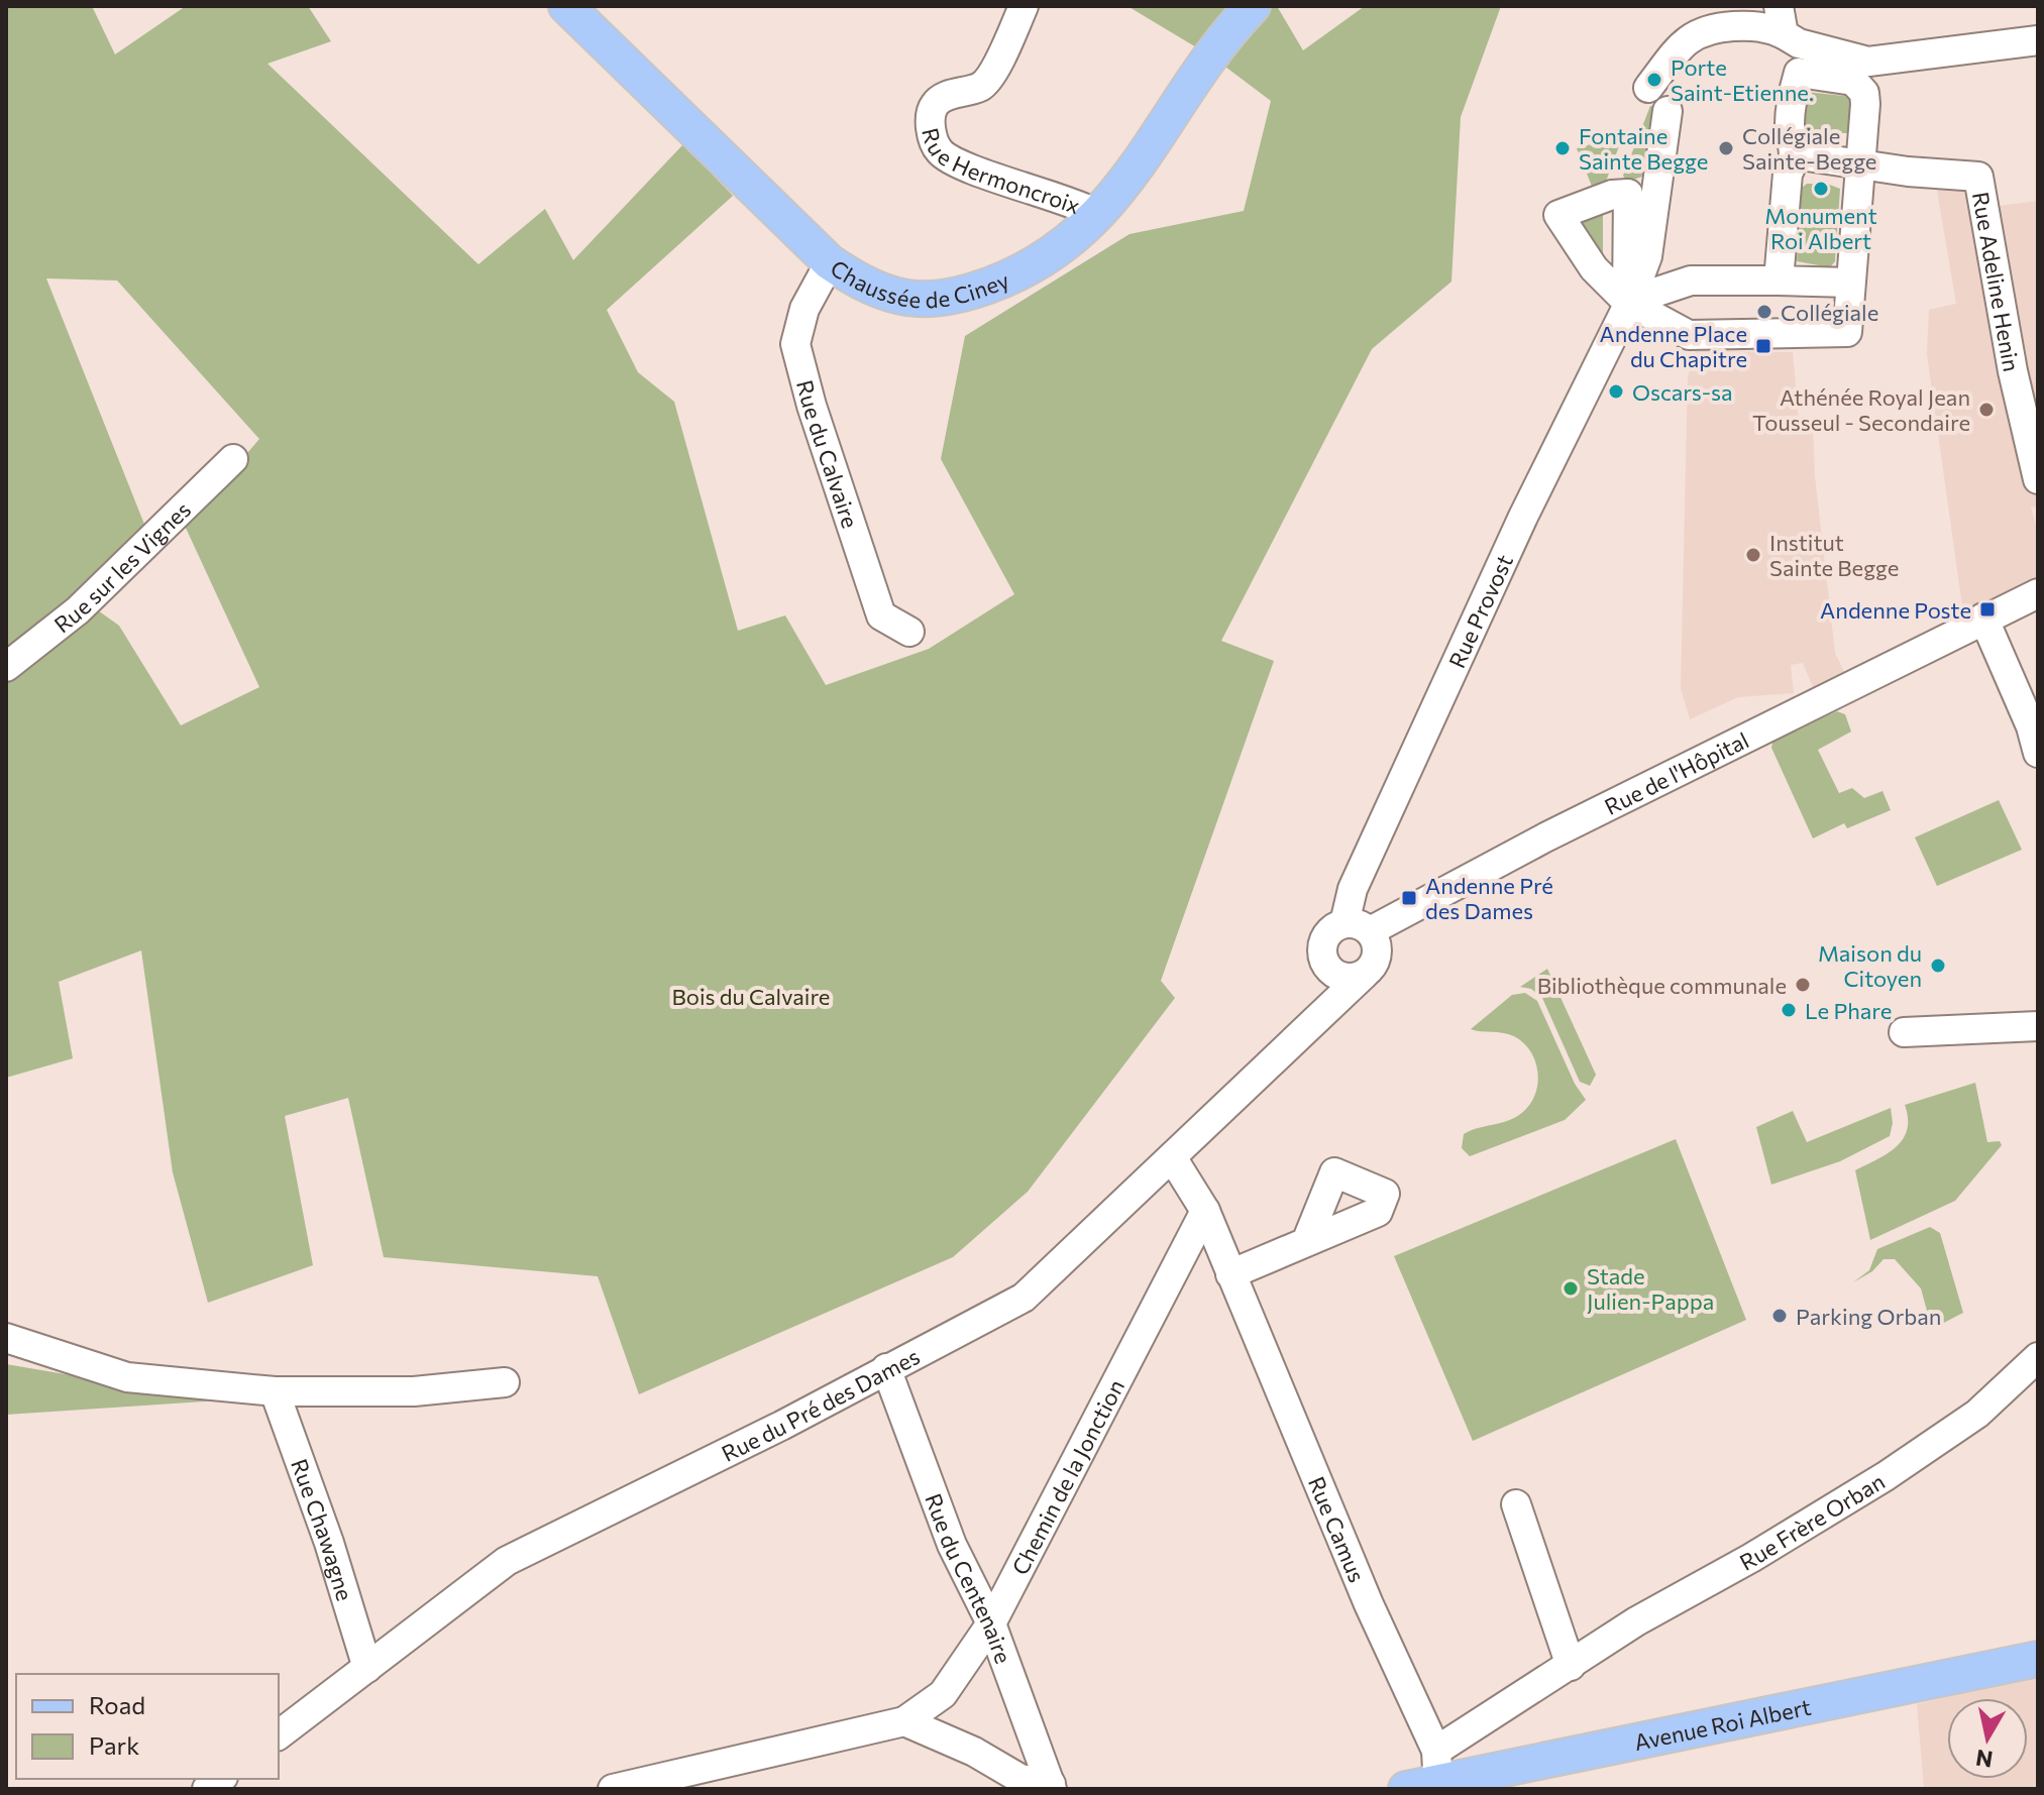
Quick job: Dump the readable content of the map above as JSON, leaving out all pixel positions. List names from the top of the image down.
{
  "streets": {
    "main road": ["Chaussée de Ciney", "Avenue Roi Albert"],
    "street": [
      "Rue Hermoncroix",
      "Rue Adeline Henin",
      "Rue du Calvaire",
      "Rue sur les Vignes",
      "Rue Provost",
      "Rue de l'Hôpital",
      "Rue du Pré des Dames",
      "Chemin de la Jonction",
      "Rue Frère Orban",
      "Rue Chawagne",
      "Rue Camus",
      "Rue du Centenaire"
    ]
  },
  "crossings": [
    ["Rue Hermoncroix", "Chaussée de Ciney"],
    ["Chaussée de Ciney", "Rue du Calvaire"],
    ["Rue Provost", "Rue de l'Hôpital"],
    ["Rue Provost", "Rue du Pré des Dames"],
    ["Rue de l'Hôpital", "Rue du Pré des Dames"],
    ["Rue du Pré des Dames", "Rue Chawagne"],
    ["Rue du Pré des Dames", "Rue Camus"],
    ["Rue du Pré des Dames", "Rue du Centenaire"],
    ["Chemin de la Jonction", "Rue Camus"],
    ["Chemin de la Jonction", "Rue du Centenaire"],
    ["Rue Frère Orban", "Rue Camus"],
    ["Rue Frère Orban", "Avenue Roi Albert"],
    ["Rue Camus", "Avenue Roi Albert"]
  ],
  "parks": ["Bois du Calvaire"],
  "places": {
    "other": [
      "Porte Saint-Etienne.",
      "Fontaine Sainte Begge",
      "Collégiale Sainte-Begge",
      "Monument Roi Albert",
      "Collégiale",
      "Oscars-sa",
      "Athénée Royal Jean Tousseul - Secondaire",
      "Institut Sainte Begge",
      "Maison du Citoyen",
      "Bibliothèque communale",
      "Le Phare",
      "Stade Julien-Pappa",
      "Parking Orban"
    ],
    "transit": ["Andenne Place du Chapitre", "Andenne Poste", "Andenne Pré des Dames"]
  },
  "legend": ["Road", "Park"],
  "north": "bottom"
}
